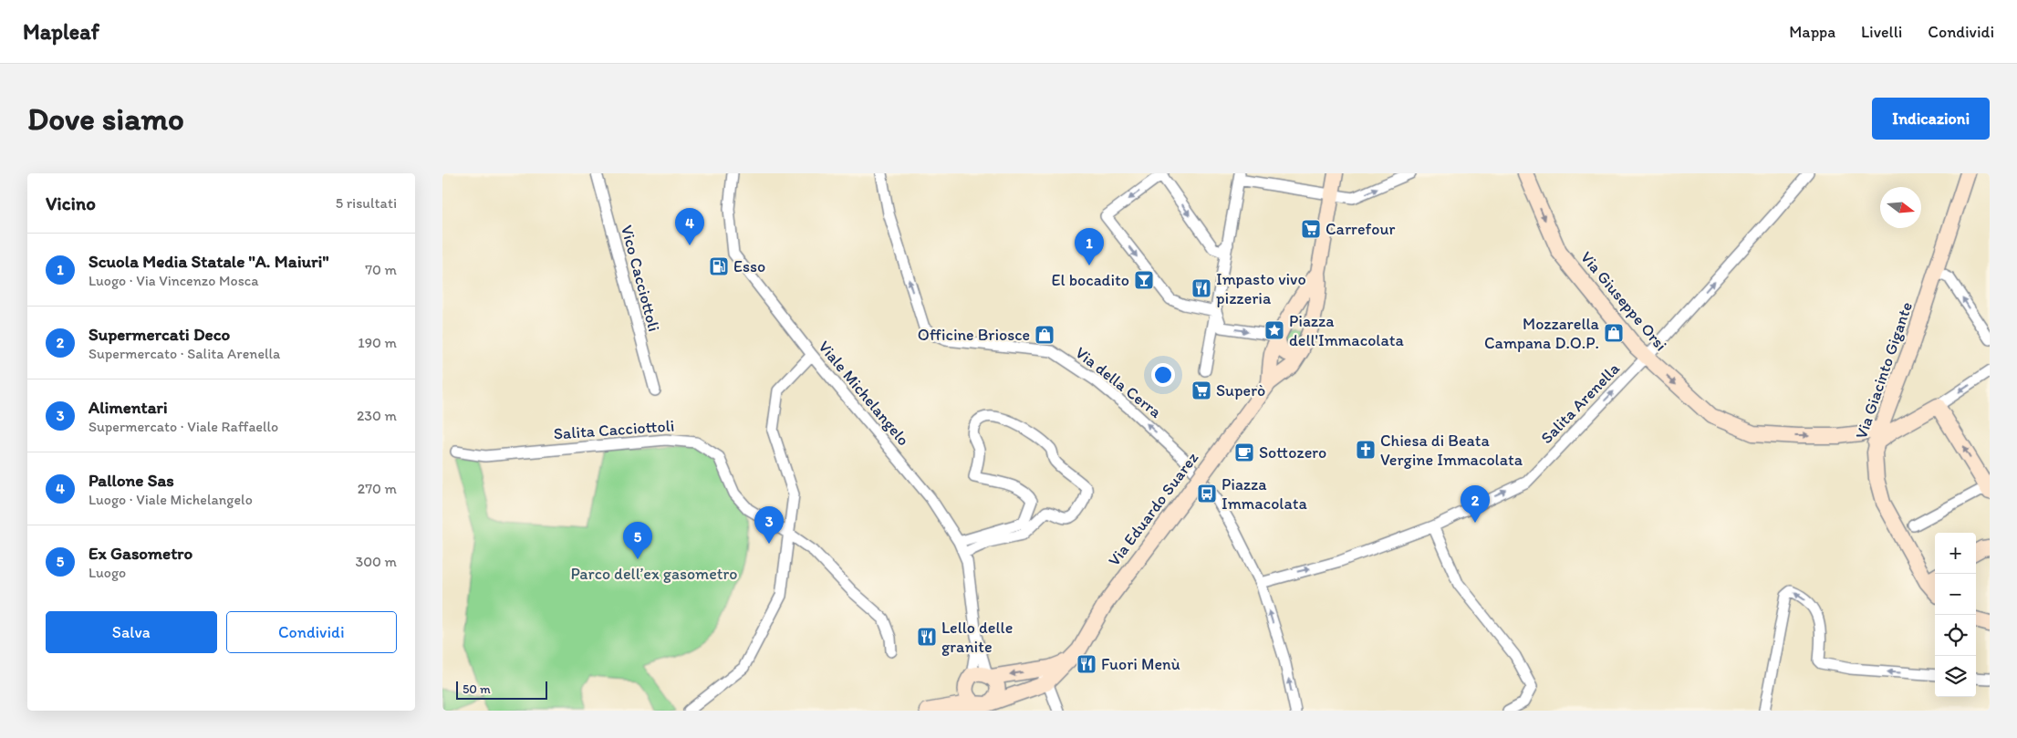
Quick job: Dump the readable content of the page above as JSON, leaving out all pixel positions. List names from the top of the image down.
{
  "streets": {
    "main road": ["Via Giuseppe Orsi", "Via Giacinto Gigante", "Via Eduardo Suarez"],
    "street": [
      "Vico Cacciottoli",
      "Via della Cerra",
      "Viale Michelangelo",
      "Salita Arenella",
      "Salita Cacciottoli"
    ]
  },
  "crossings": [
    ["Via Giuseppe Orsi", "Via Giacinto Gigante"],
    ["Via Giuseppe Orsi", "Salita Arenella"],
    ["Via della Cerra", "Salita Arenella"]
  ],
  "one_way": ["Via Giuseppe Orsi", "Via della Cerra", "Salita Arenella"],
  "parks": ["Parco dell’ex gasometro"],
  "places": {
    "supermarket": ["Carrefour", "Superò"],
    "fuel station": ["Esso"],
    "bar": ["El bocadito"],
    "restaurant": ["Impasto vivo pizzeria", "Lello delle granite", "Fuori Menù"],
    "place": ["Piazza dell'Immacolata"],
    "shop": ["Mozzarella Campana D.O.P.", "Officine Briosce"],
    "church": ["Chiesa di Beata Vergine Immacolata"],
    "cafe": ["Sottozero"],
    "bus stop": ["Piazza Immacolata"]
  },
  "scale_bar": "50 m",
  "north": "right",
  "page": {
    "header": "Mapleaf",
    "nav": ["Mappa", "Livelli", "Condividi"],
    "buttons": [
      "Indicazioni",
      ["Salva", "Condividi"]
    ],
    "title": "Dove siamo",
    "heading": ["Vicino", "5 risultati"],
    "pins": [
      "4",
      "1",
      "2",
      "3",
      "5"
    ],
    "list": [
      {
        "mark": "1",
        "name": "Scuola Media Statale ''A. Maiuri''",
        "note": "Luogo · Via Vincenzo Mosca",
        "value": "70 m"
      },
      {
        "mark": "2",
        "name": "Supermercati Deco",
        "note": "Supermercato · Salita Arenella",
        "value": "190 m"
      },
      {
        "mark": "3",
        "name": "Alimentari",
        "note": "Supermercato · Viale Raffaello",
        "value": "230 m"
      },
      {
        "mark": "4",
        "name": "Pallone Sas",
        "note": "Luogo · Viale Michelangelo",
        "value": "270 m"
      },
      {
        "mark": "5",
        "name": "Ex Gasometro",
        "note": "Luogo",
        "value": "300 m"
      }
    ],
    "map_buttons": ["+", "−"],
    "scale": "50 m"
  }
}
